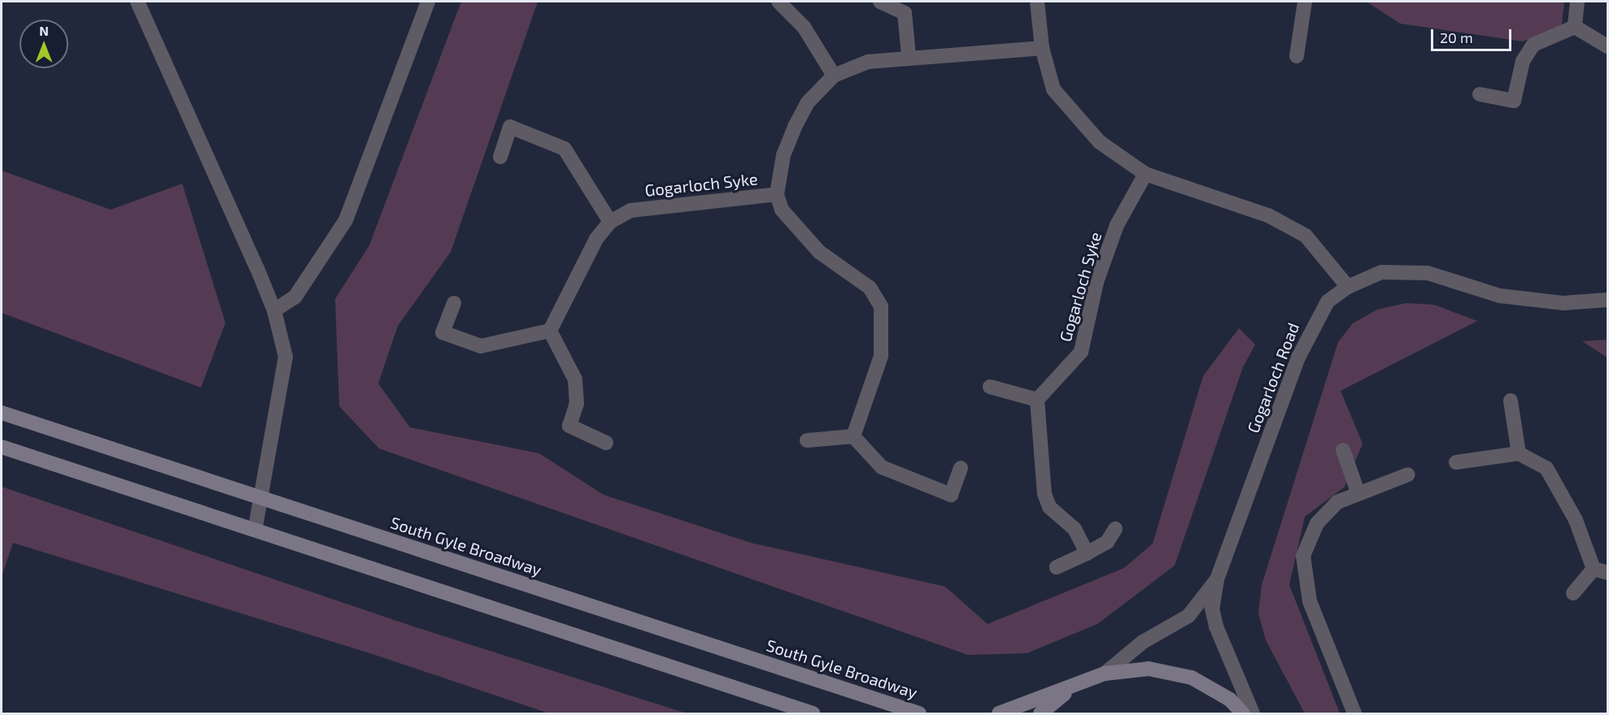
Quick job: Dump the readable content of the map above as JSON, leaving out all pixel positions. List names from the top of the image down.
{
  "streets": {
    "street": ["Gogarloch Syke", "Gogarloch Road", "South Gyle Broadway"]
  },
  "scale_bar": "20 m",
  "north": "top"
}
